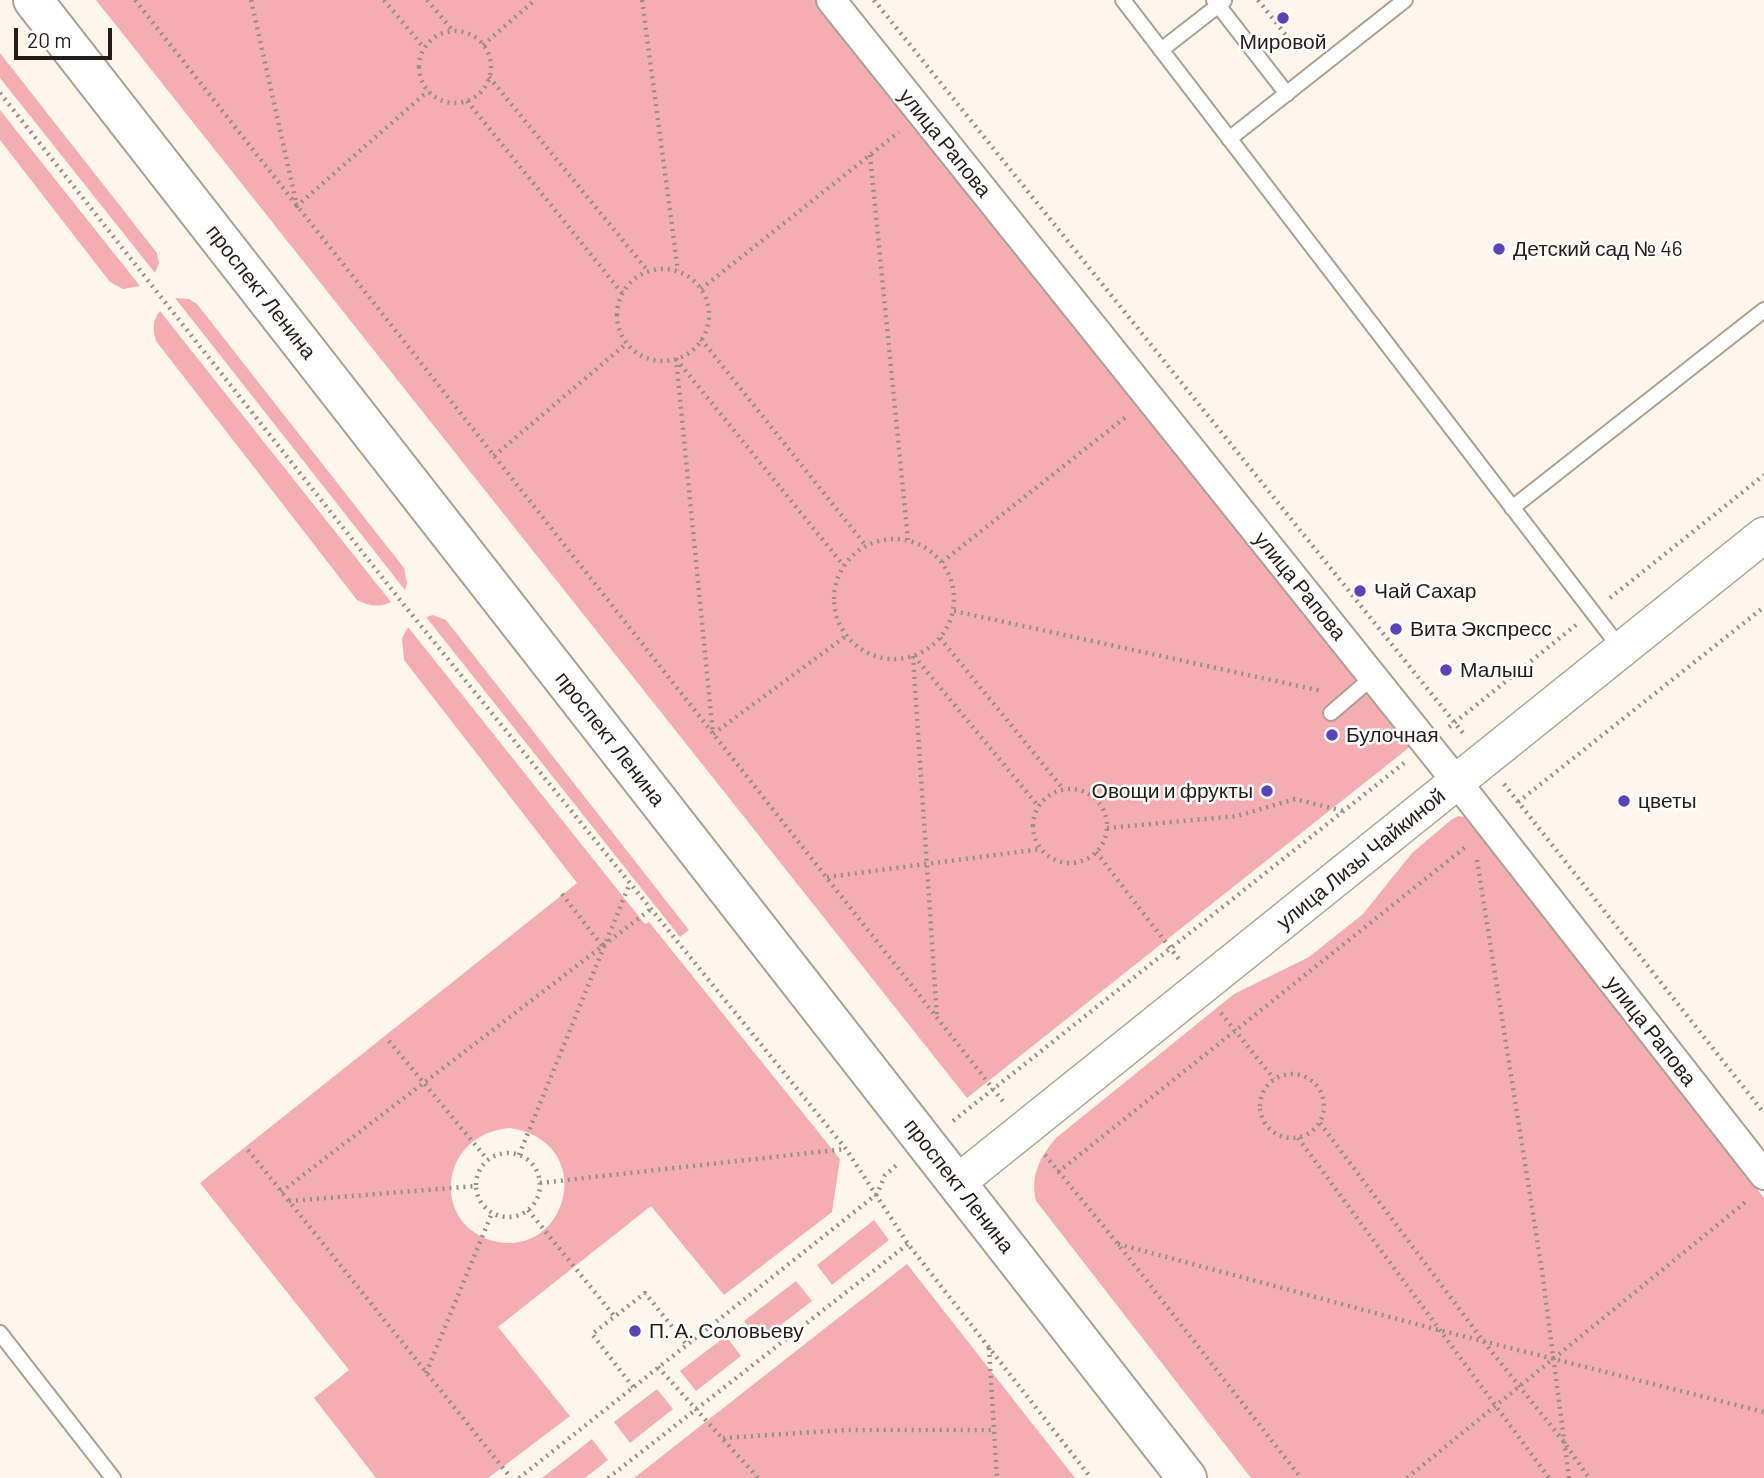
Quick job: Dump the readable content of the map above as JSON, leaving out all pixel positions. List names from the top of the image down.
{
  "streets": {
    "main road": ["проспект Ленина"],
    "street": ["улица Рапова", "улица Лизы Чайкиной"]
  },
  "crossings": [
    ["улица Рапова", "улица Лизы Чайкиной"],
    ["проспект Ленина", "улица Лизы Чайкиной"]
  ],
  "places": [
    "Мировой",
    "Детский сад № 46",
    "Чай Сахар",
    "Вита Экспресс",
    "Малыш",
    "Булочная",
    "Овощи и фрукты",
    "цветы",
    "П. А. Соловьеву"
  ],
  "scale_bar": "20 m"
}
